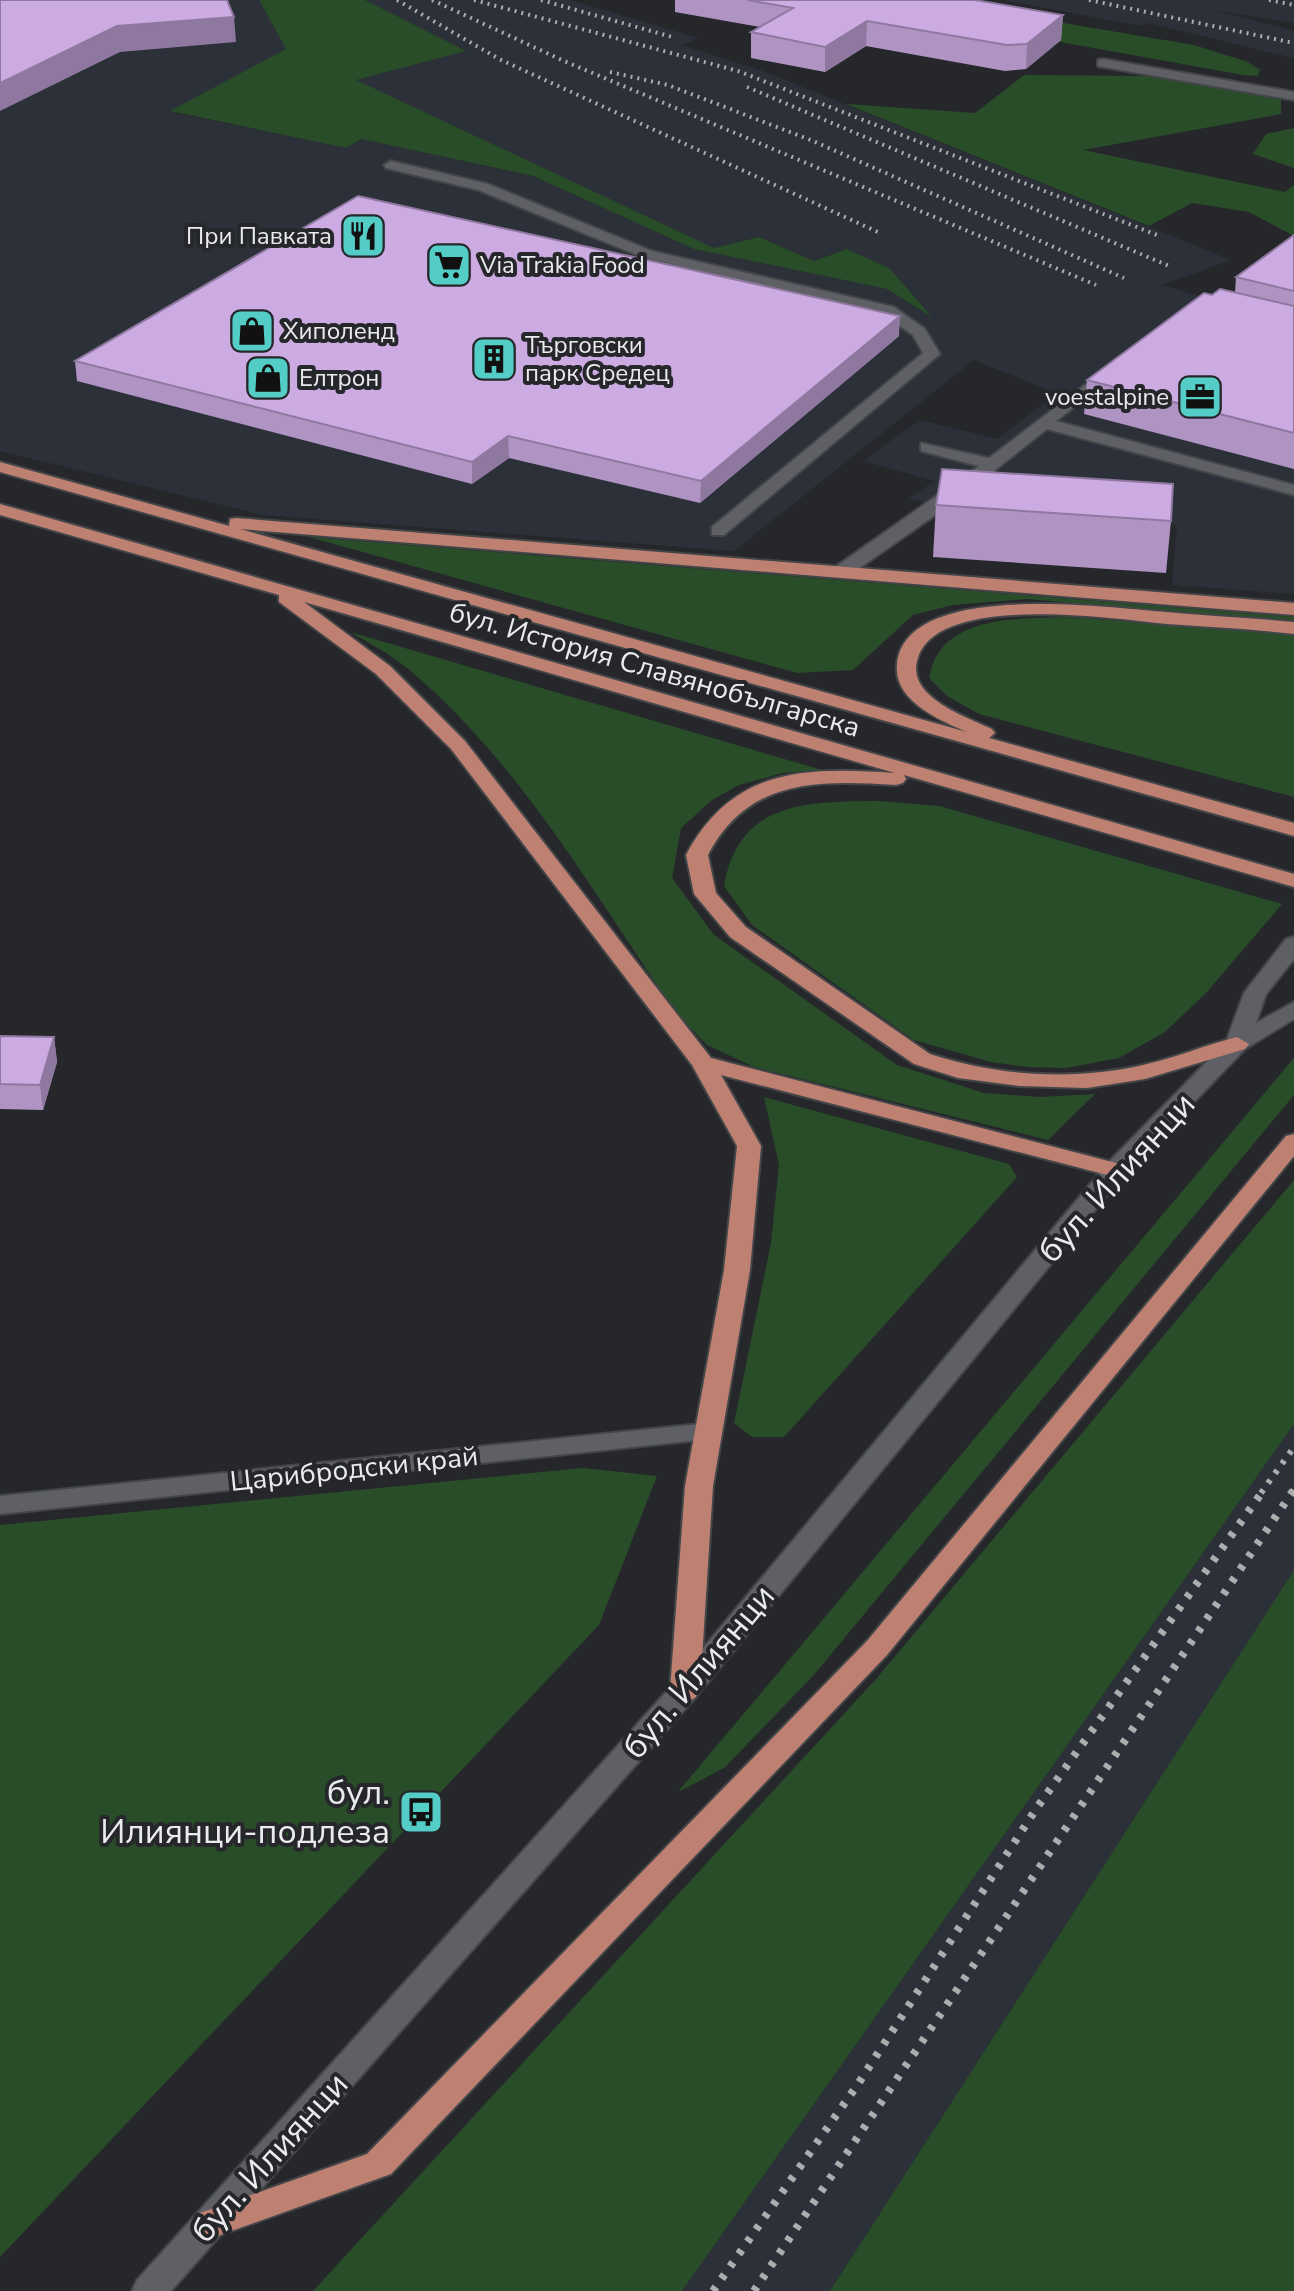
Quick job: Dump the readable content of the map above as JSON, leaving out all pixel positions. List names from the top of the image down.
{
  "streets": {
    "main road": ["бул. История Славянобългарска"],
    "street": ["бул. Илиянци", "Царибродски край"]
  },
  "places": {
    "restaurant": ["При Павката"],
    "supermarket": ["Via Trakia Food"],
    "shop": ["Хиполенд", "Елтрон"],
    "building": ["Търговски парк Средец"],
    "office": ["voestalpine"],
    "bus stop": ["бул. Илиянци-подлеза"]
  }
}
